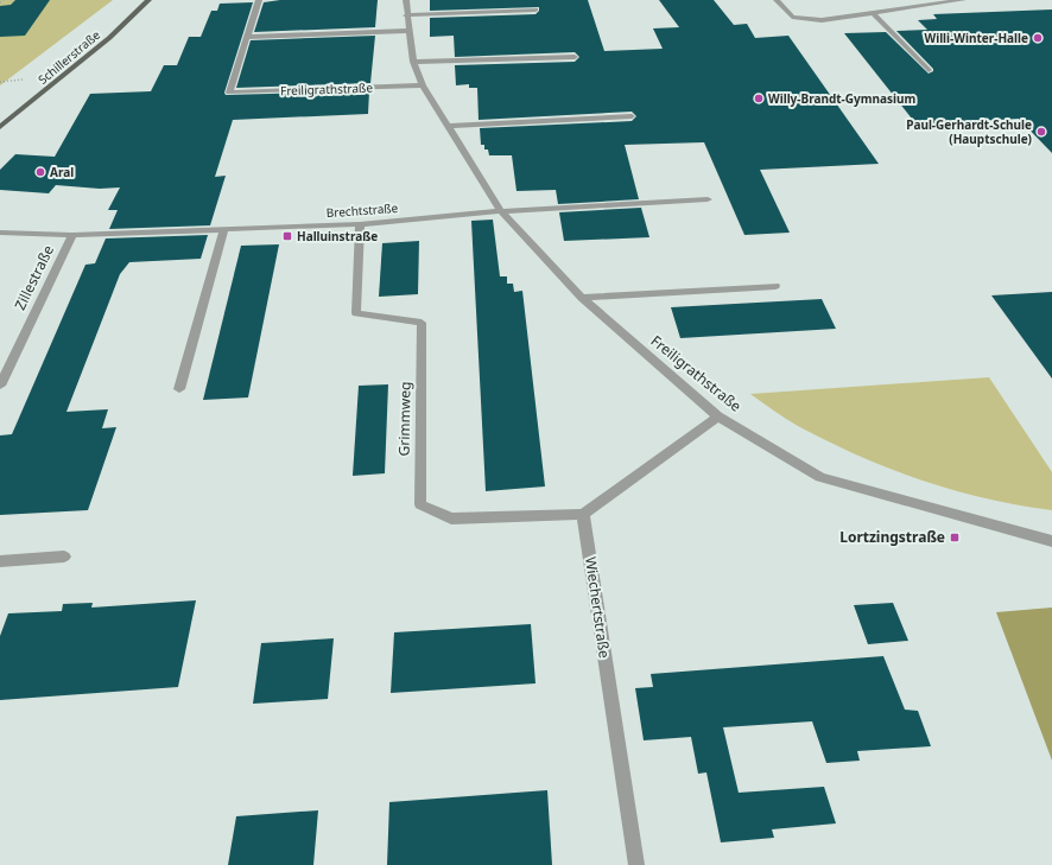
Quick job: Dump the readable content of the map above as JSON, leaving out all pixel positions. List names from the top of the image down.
{
  "streets": {
    "main road": ["Schillerstraße"],
    "street": [
      "Freiligrathstraße",
      "Brechtstraße",
      "Zillestraße",
      "Grimmweg",
      "Wiechertstraße"
    ]
  },
  "crossings": [
    ["Freiligrathstraße", "Brechtstraße"],
    ["Brechtstraße", "Zillestraße"],
    ["Brechtstraße", "Grimmweg"],
    ["Grimmweg", "Wiechertstraße"]
  ],
  "places": {
    "other": [
      "Willi-Winter-Halle",
      "Willy-Brandt-Gymnasium",
      "Paul-Gerhardt-Schule (Hauptschule)",
      "Aral"
    ],
    "transit": ["Halluinstraße", "Lortzingstraße"]
  }
}
